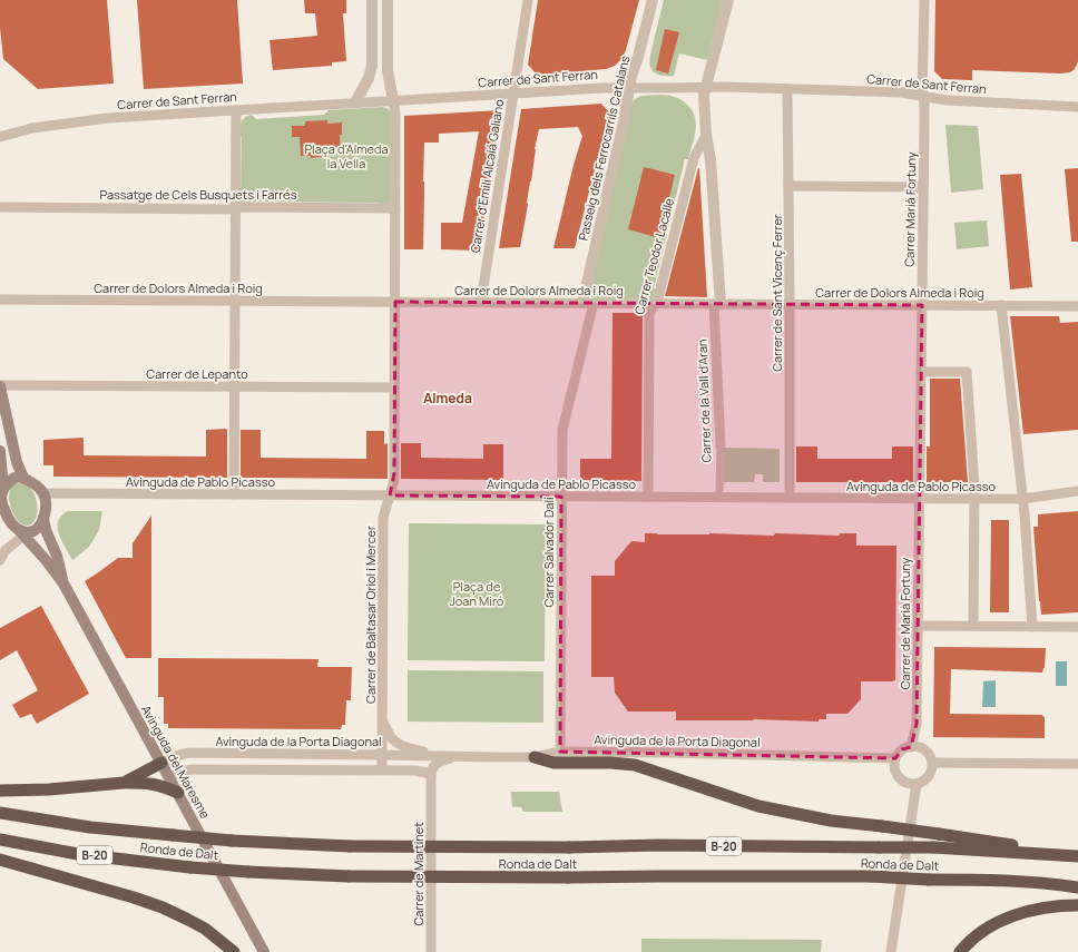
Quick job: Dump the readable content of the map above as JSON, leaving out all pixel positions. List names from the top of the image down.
{
  "streets": {
    "highway": ["B-20", "Ronda de Dalt"],
    "main road": ["Avinguda del Maresme"],
    "street": [
      "Carrer de Sant Ferran",
      "Passeig dels Ferrocarrils Catalans",
      "Carrer d'Emili Alcalá Galiano",
      "Passatge de Cels Busquets i Farrés",
      "Carrer Marià Fortuny",
      "Carrer Teodor Lacalle",
      "Carrer de Dolors Almeda i Roig",
      "Carrer de Sant Vicenç Ferrer",
      "Carrer de Lepanto",
      "Carrer de la Vall d'Aran",
      "Avinguda de Pablo Picasso",
      "Carrer Salvador Dalí",
      "Carrer de Baltasar Oriol i Mercer",
      "Carrer de Marià Fortuny",
      "Avinguda de la Porta Diagonal",
      "Carrer de Martinet"
    ]
  },
  "crossings": [
    ["Carrer de Sant Ferran", "Passeig dels Ferrocarrils Catalans"],
    ["Carrer de Sant Ferran", "Carrer d'Emili Alcalá Galiano"],
    ["Carrer de Sant Ferran", "Carrer Marià Fortuny"],
    ["Carrer de Sant Ferran", "Carrer de Sant Vicenç Ferrer"],
    ["Carrer de Sant Ferran", "Carrer de Baltasar Oriol i Mercer"],
    ["Passeig dels Ferrocarrils Catalans", "Carrer de Dolors Almeda i Roig"],
    ["Passeig dels Ferrocarrils Catalans", "Carrer Salvador Dalí"],
    ["Carrer d'Emili Alcalá Galiano", "Carrer de Dolors Almeda i Roig"],
    ["Passatge de Cels Busquets i Farrés", "Carrer de Baltasar Oriol i Mercer"],
    ["Carrer Marià Fortuny", "Carrer de Dolors Almeda i Roig"],
    ["Carrer Marià Fortuny", "Avinguda de Pablo Picasso"],
    ["Carrer Marià Fortuny", "Carrer de Marià Fortuny"],
    ["Carrer Teodor Lacalle", "Carrer de Dolors Almeda i Roig"],
    ["Carrer Teodor Lacalle", "Avinguda de Pablo Picasso"],
    ["Carrer de Dolors Almeda i Roig", "Carrer de Sant Vicenç Ferrer"],
    ["Carrer de Dolors Almeda i Roig", "Carrer de la Vall d'Aran"],
    ["Carrer de Dolors Almeda i Roig", "Carrer Salvador Dalí"],
    ["Carrer de Dolors Almeda i Roig", "Carrer de Baltasar Oriol i Mercer"],
    ["Carrer de Sant Vicenç Ferrer", "Avinguda de Pablo Picasso"],
    ["Carrer de Lepanto", "Carrer de Baltasar Oriol i Mercer"],
    ["Carrer de la Vall d'Aran", "Avinguda de Pablo Picasso"],
    ["Avinguda de Pablo Picasso", "Carrer Salvador Dalí"],
    ["Avinguda de Pablo Picasso", "Carrer de Baltasar Oriol i Mercer"],
    ["Avinguda de Pablo Picasso", "Carrer de Marià Fortuny"],
    ["Carrer Salvador Dalí", "Avinguda de la Porta Diagonal"],
    ["Carrer de Baltasar Oriol i Mercer", "Avinguda de la Porta Diagonal"],
    ["Carrer de Marià Fortuny", "Avinguda de la Porta Diagonal"],
    ["Avinguda de la Porta Diagonal", "Avinguda del Maresme"],
    ["Avinguda de la Porta Diagonal", "Carrer de Martinet"]
  ],
  "districts": ["Almeda"],
  "parks": ["Plaça d'Almeda la Vella", "Plaça de Joan Miró"]
}
